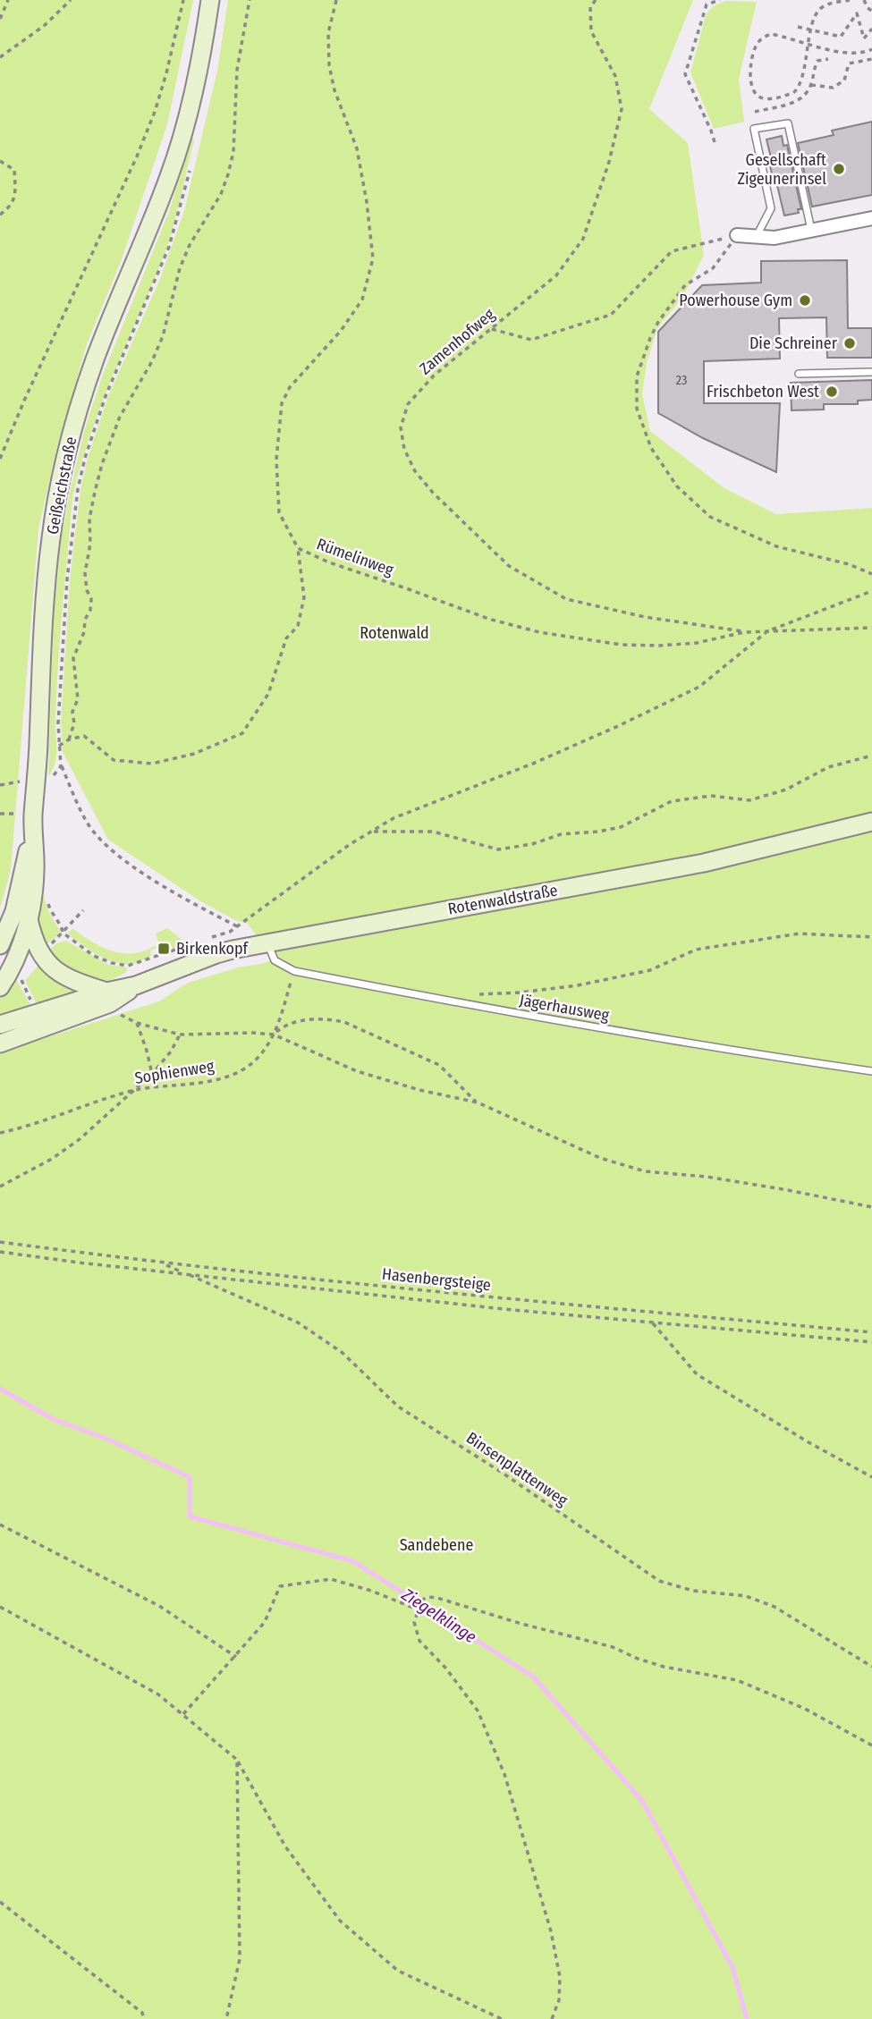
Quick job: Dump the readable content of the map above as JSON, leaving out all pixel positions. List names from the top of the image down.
{
  "streets": {
    "main road": ["Geißeichstraße", "Rotenwaldstraße"],
    "lane": ["Jägerhausweg"],
    "path": [
      "Zamenhofweg",
      "Rümelinweg",
      "Sophienweg",
      "Hasenbergsteige",
      "Binsenplattenweg"
    ]
  },
  "crossings": [
    ["Zamenhofweg", "Rümelinweg"],
    ["Rotenwaldstraße", "Jägerhausweg"],
    ["Jägerhausweg", "Sophienweg"],
    ["Hasenbergsteige", "Binsenplattenweg"]
  ],
  "water": ["Ziegelklinge"],
  "parks": ["Rotenwald", "Sandebene"],
  "places": {
    "other": [
      "Gesellschaft Zigeunerinsel",
      "Powerhouse Gym",
      "Die Schreiner",
      "Frischbeton West"
    ],
    "transit": ["Birkenkopf"]
  },
  "house_numbers": ["23"]
}
